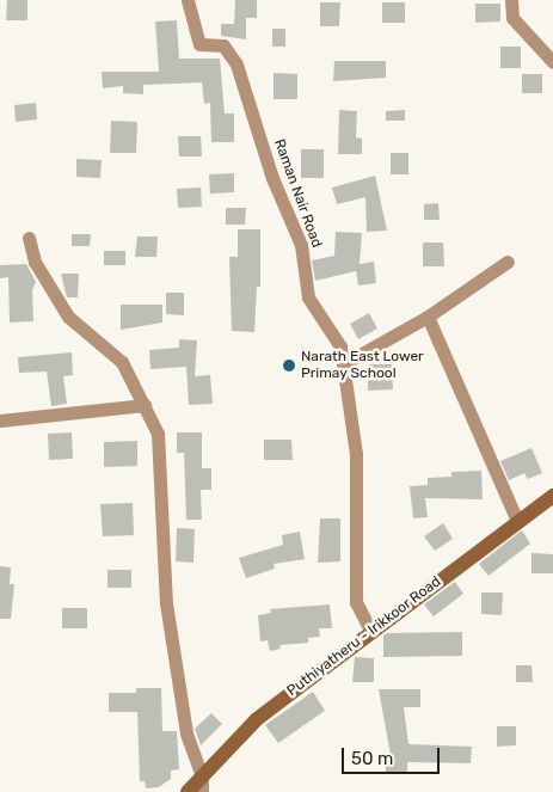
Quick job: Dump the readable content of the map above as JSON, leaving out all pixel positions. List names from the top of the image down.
{
  "streets": {
    "main road": ["Puthiyatheru - Irikkoor Road"],
    "street": ["Raman Nair Road"]
  },
  "crossings": [
    ["Raman Nair Road", "Puthiyatheru - Irikkoor Road"]
  ],
  "places": ["Narath East Lower Primay School"],
  "scale_bar": "50 m"
}
